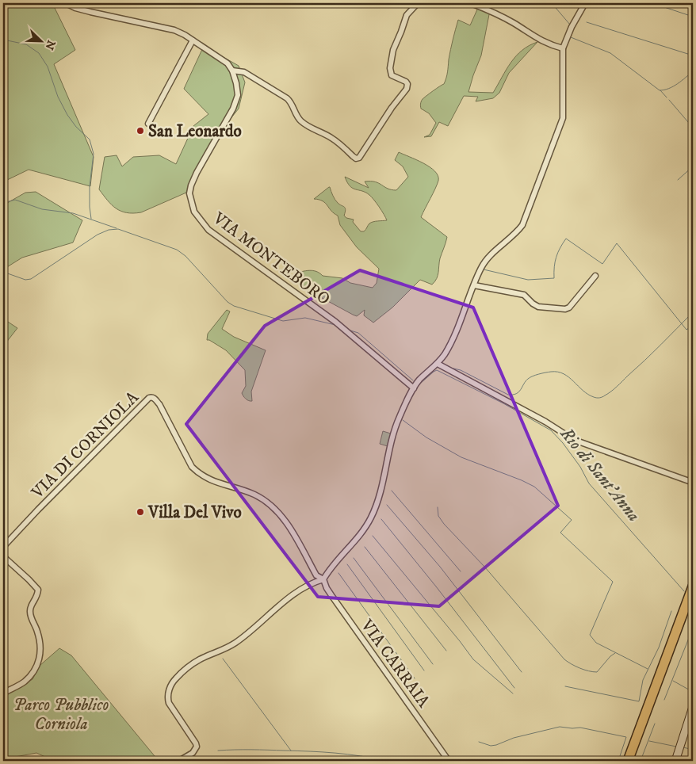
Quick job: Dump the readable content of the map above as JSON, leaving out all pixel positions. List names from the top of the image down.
{
  "streets": {
    "street": ["VIA MONTEBORO", "VIA DI CORNIOLA", "VIA CARRAIA"]
  },
  "crossings": [
    ["VIA DI CORNIOLA", "VIA CARRAIA"]
  ],
  "water": ["Rio di Sant'Anna"],
  "parks": ["Parco Pubblico Corniola"],
  "places": ["San Leonardo", "Villa Del Vivo"],
  "north": "bottom right"
}
